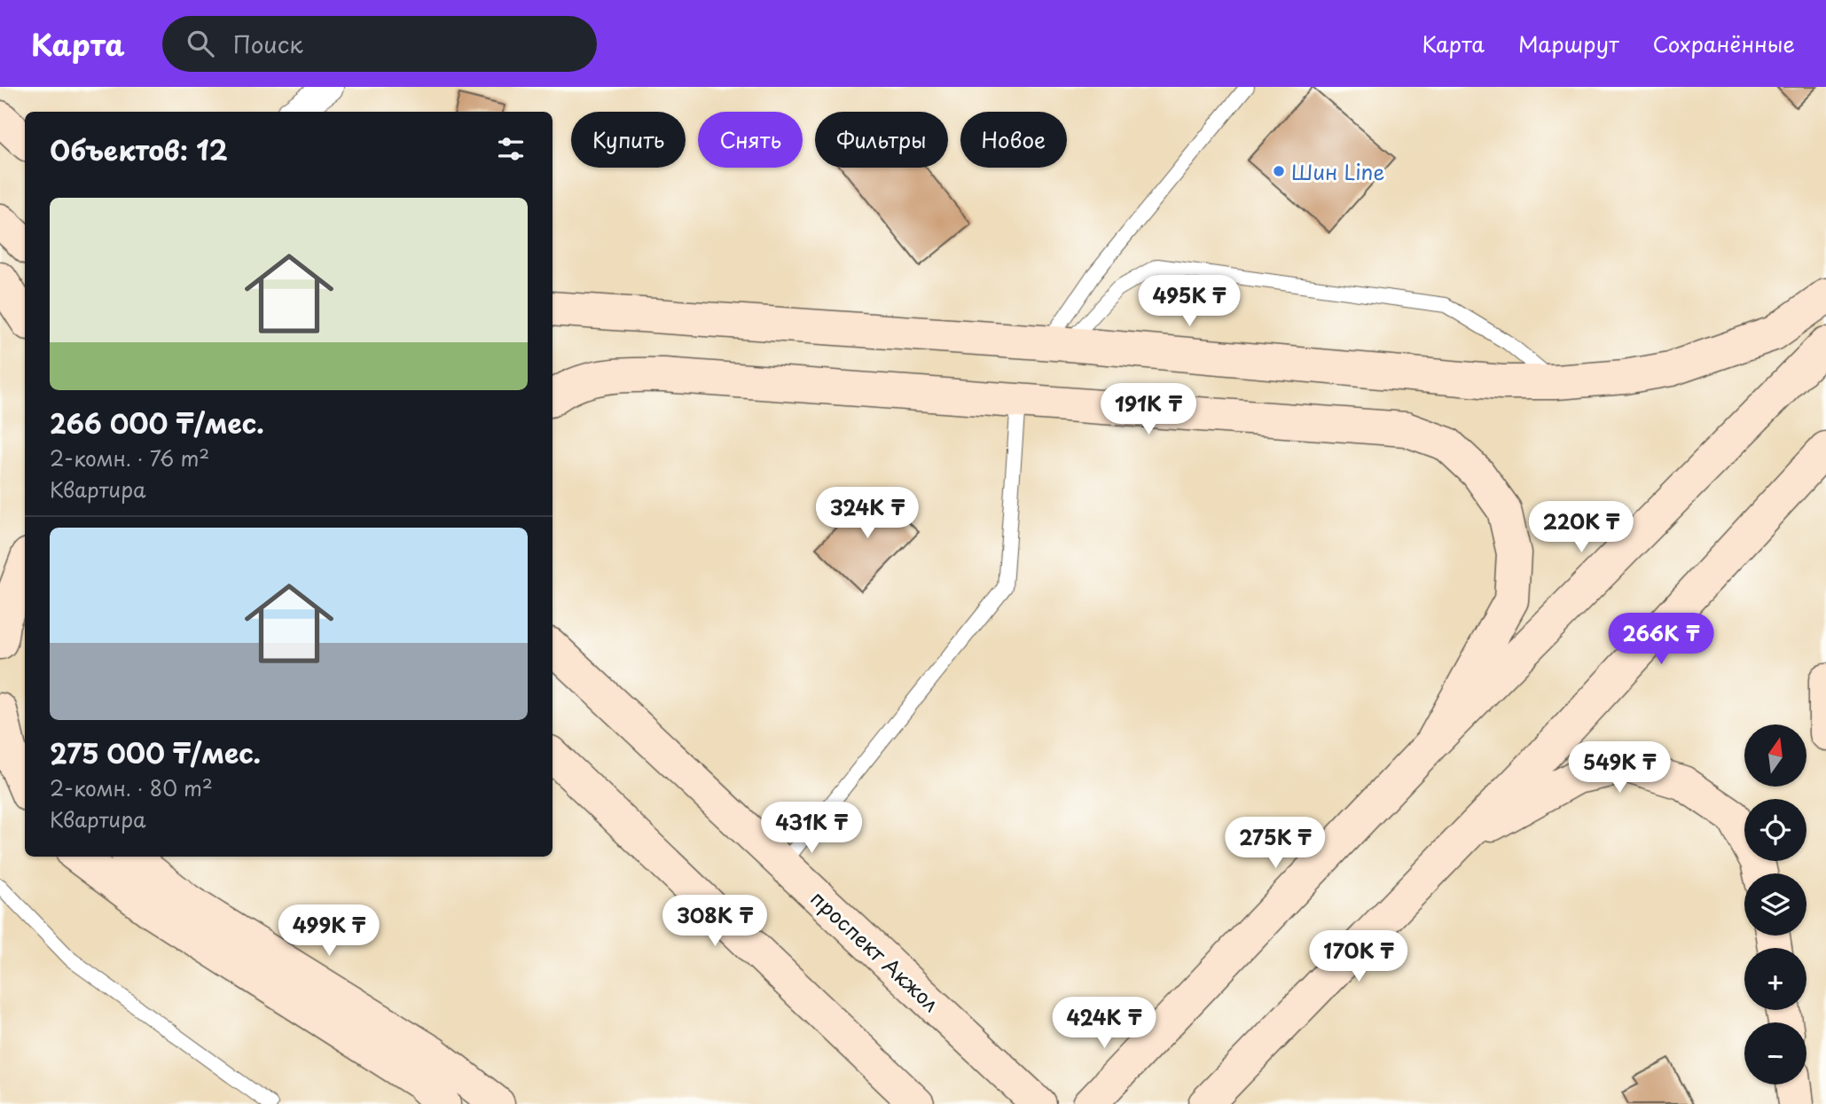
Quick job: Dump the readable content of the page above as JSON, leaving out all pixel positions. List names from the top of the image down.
{
  "streets": {
    "main road": ["проспект Акжол"]
  },
  "places": ["Шин Line"],
  "north": "top",
  "page": {
    "header": "Карта",
    "search": "Поиск",
    "nav": ["Карта", "Маршрут", "Сохранённые"],
    "chip": [
      "Купить",
      "Снять",
      "Фильтры",
      "Новое"
    ],
    "heading": "Объектов: 12",
    "list": [
      {
        "name": "266 000 ₸/мес.",
        "note": "2-комн. · 76 m² · Квартира"
      },
      {
        "name": "275 000 ₸/мес.",
        "note": "2-комн. · 80 m² · Квартира"
      }
    ],
    "price": [
      "495K ₸",
      "191K ₸",
      "324K ₸",
      "220K ₸",
      "266K ₸",
      "549K ₸",
      "431K ₸",
      "275K ₸",
      "308K ₸",
      "499K ₸",
      "170K ₸",
      "424K ₸"
    ],
    "map_buttons": ["+", "−"]
  }
}
